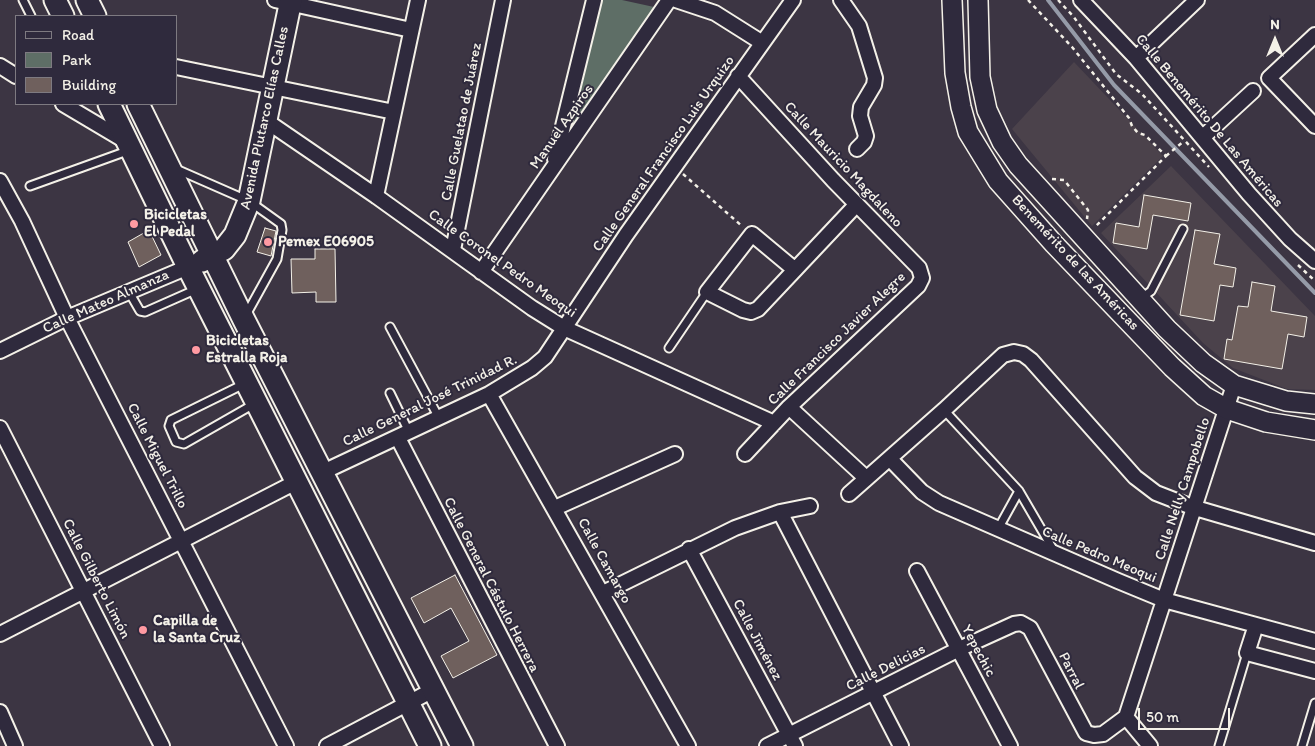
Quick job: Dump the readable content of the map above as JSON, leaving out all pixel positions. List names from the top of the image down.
{
  "streets": {
    "main road": ["Avenida Plutarco Elías Calles", "Calle Mateo Almanza"],
    "street": [
      "Calle Benemérito De Las Américas",
      "Calle Guelatao de Juárez",
      "Manuel Azpiros",
      "Calle General Francisco Luis Urquizo",
      "Calle Mauricio Magdaleno",
      "Benemérito de las Américas",
      "Calle Coronel Pedro Meoqui",
      "Calle Francisco Javier Alegre",
      "Calle General José Trinidad R.",
      "Calle Miguel Trillo",
      "Calle Nelly Campobello",
      "Calle Pedro Meoqui",
      "Calle Camargo",
      "Calle Gilberto Limón",
      "Calle General Cástulo Herrera",
      "Calle Jiménez",
      "Yepechic",
      "Calle Delicias",
      "Parral"
    ]
  },
  "crossings": [
    ["Avenida Plutarco Elías Calles", "Calle Coronel Pedro Meoqui"],
    ["Avenida Plutarco Elías Calles", "Calle Mateo Almanza"],
    ["Calle Guelatao de Juárez", "Calle Coronel Pedro Meoqui"],
    ["Manuel Azpiros", "Calle Coronel Pedro Meoqui"],
    ["Calle General Francisco Luis Urquizo", "Calle Mauricio Magdaleno"],
    ["Calle General Francisco Luis Urquizo", "Calle Coronel Pedro Meoqui"],
    ["Calle General Francisco Luis Urquizo", "Calle General José Trinidad R."],
    ["Calle Mauricio Magdaleno", "Calle Francisco Javier Alegre"],
    ["Benemérito de las Américas", "Calle Nelly Campobello"],
    ["Calle Coronel Pedro Meoqui", "Calle Francisco Javier Alegre"],
    ["Calle Coronel Pedro Meoqui", "Calle General José Trinidad R."],
    ["Calle Mateo Almanza", "Calle Miguel Trillo"],
    ["Calle General José Trinidad R.", "Calle Camargo"],
    ["Calle General José Trinidad R.", "Calle General Cástulo Herrera"],
    ["Calle Nelly Campobello", "Calle Pedro Meoqui"],
    ["Calle Nelly Campobello", "Parral"],
    ["Calle Jiménez", "Calle Delicias"],
    ["Yepechic", "Calle Delicias"],
    ["Calle Delicias", "Parral"]
  ],
  "places": [
    "Bicicletas El Pedal",
    "Pemex E06905",
    "Bicicletas Estralla Roja",
    "Capilla de la Santa Cruz"
  ],
  "legend": ["Road", "Park", "Building"],
  "scale_bar": "50 m",
  "north": "top"
}
